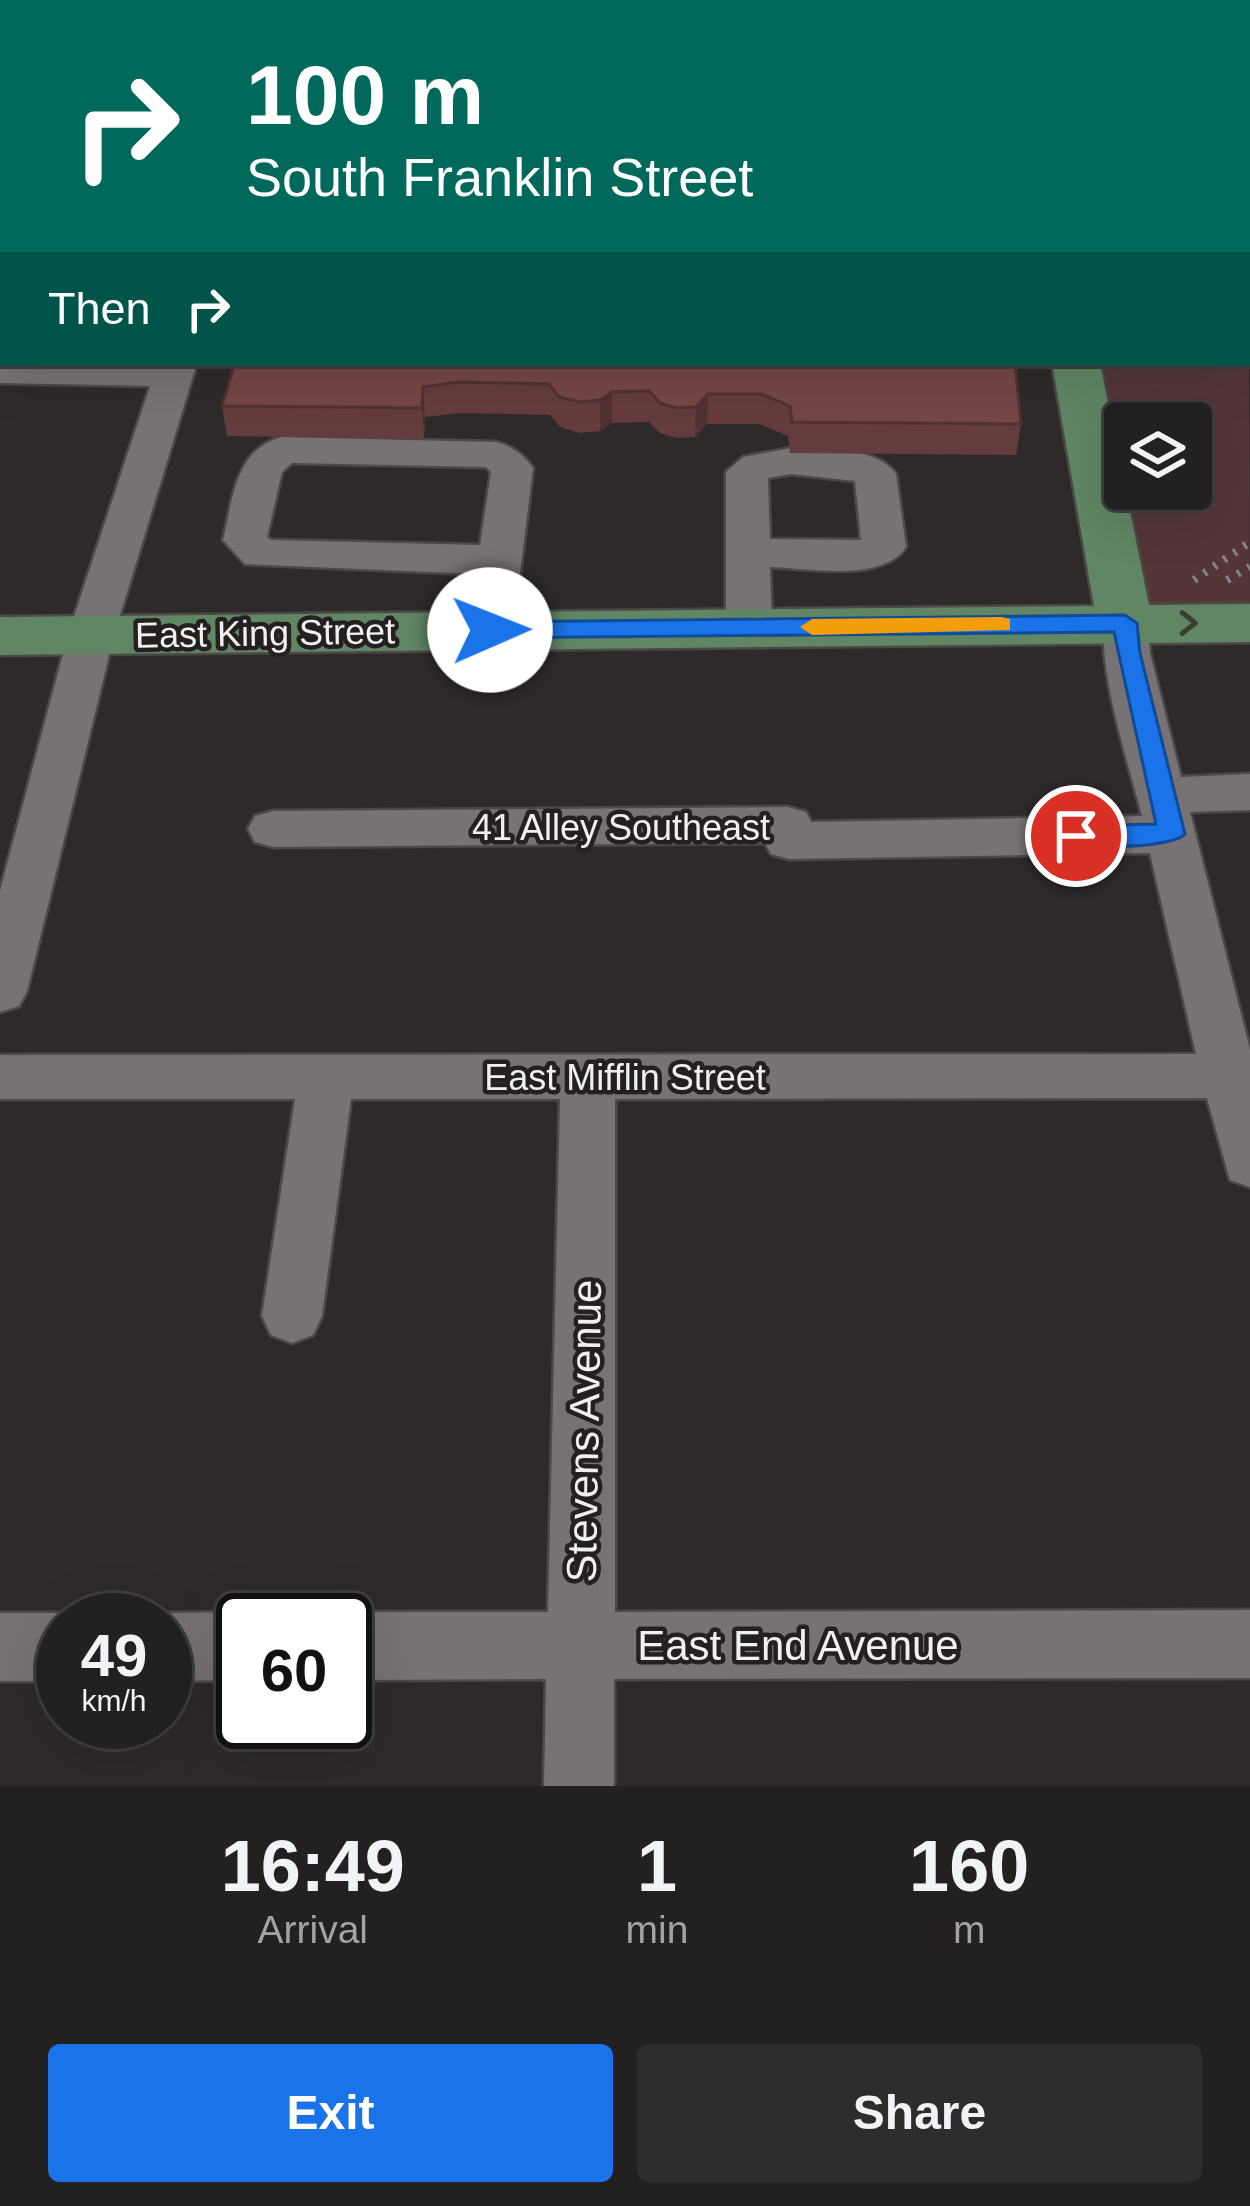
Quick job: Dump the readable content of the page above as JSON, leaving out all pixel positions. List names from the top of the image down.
{
  "streets": {
    "main road": ["East King Street"],
    "street": [
      "41 Alley Southeast",
      "East Mifflin Street",
      "Stevens Avenue",
      "East End Avenue"
    ]
  },
  "crossings": [
    ["East Mifflin Street", "Stevens Avenue"],
    ["Stevens Avenue", "East End Avenue"]
  ],
  "page": {
    "turn": ["100 m", "South Franklin Street"],
    "then": "Then",
    "speed": "49 km/h",
    "limit": "60",
    "eta": [
      "16:49",
      "Arrival",
      "1",
      "min",
      "160",
      "m"
    ],
    "buttons": ["Exit", "Share"]
  }
}
